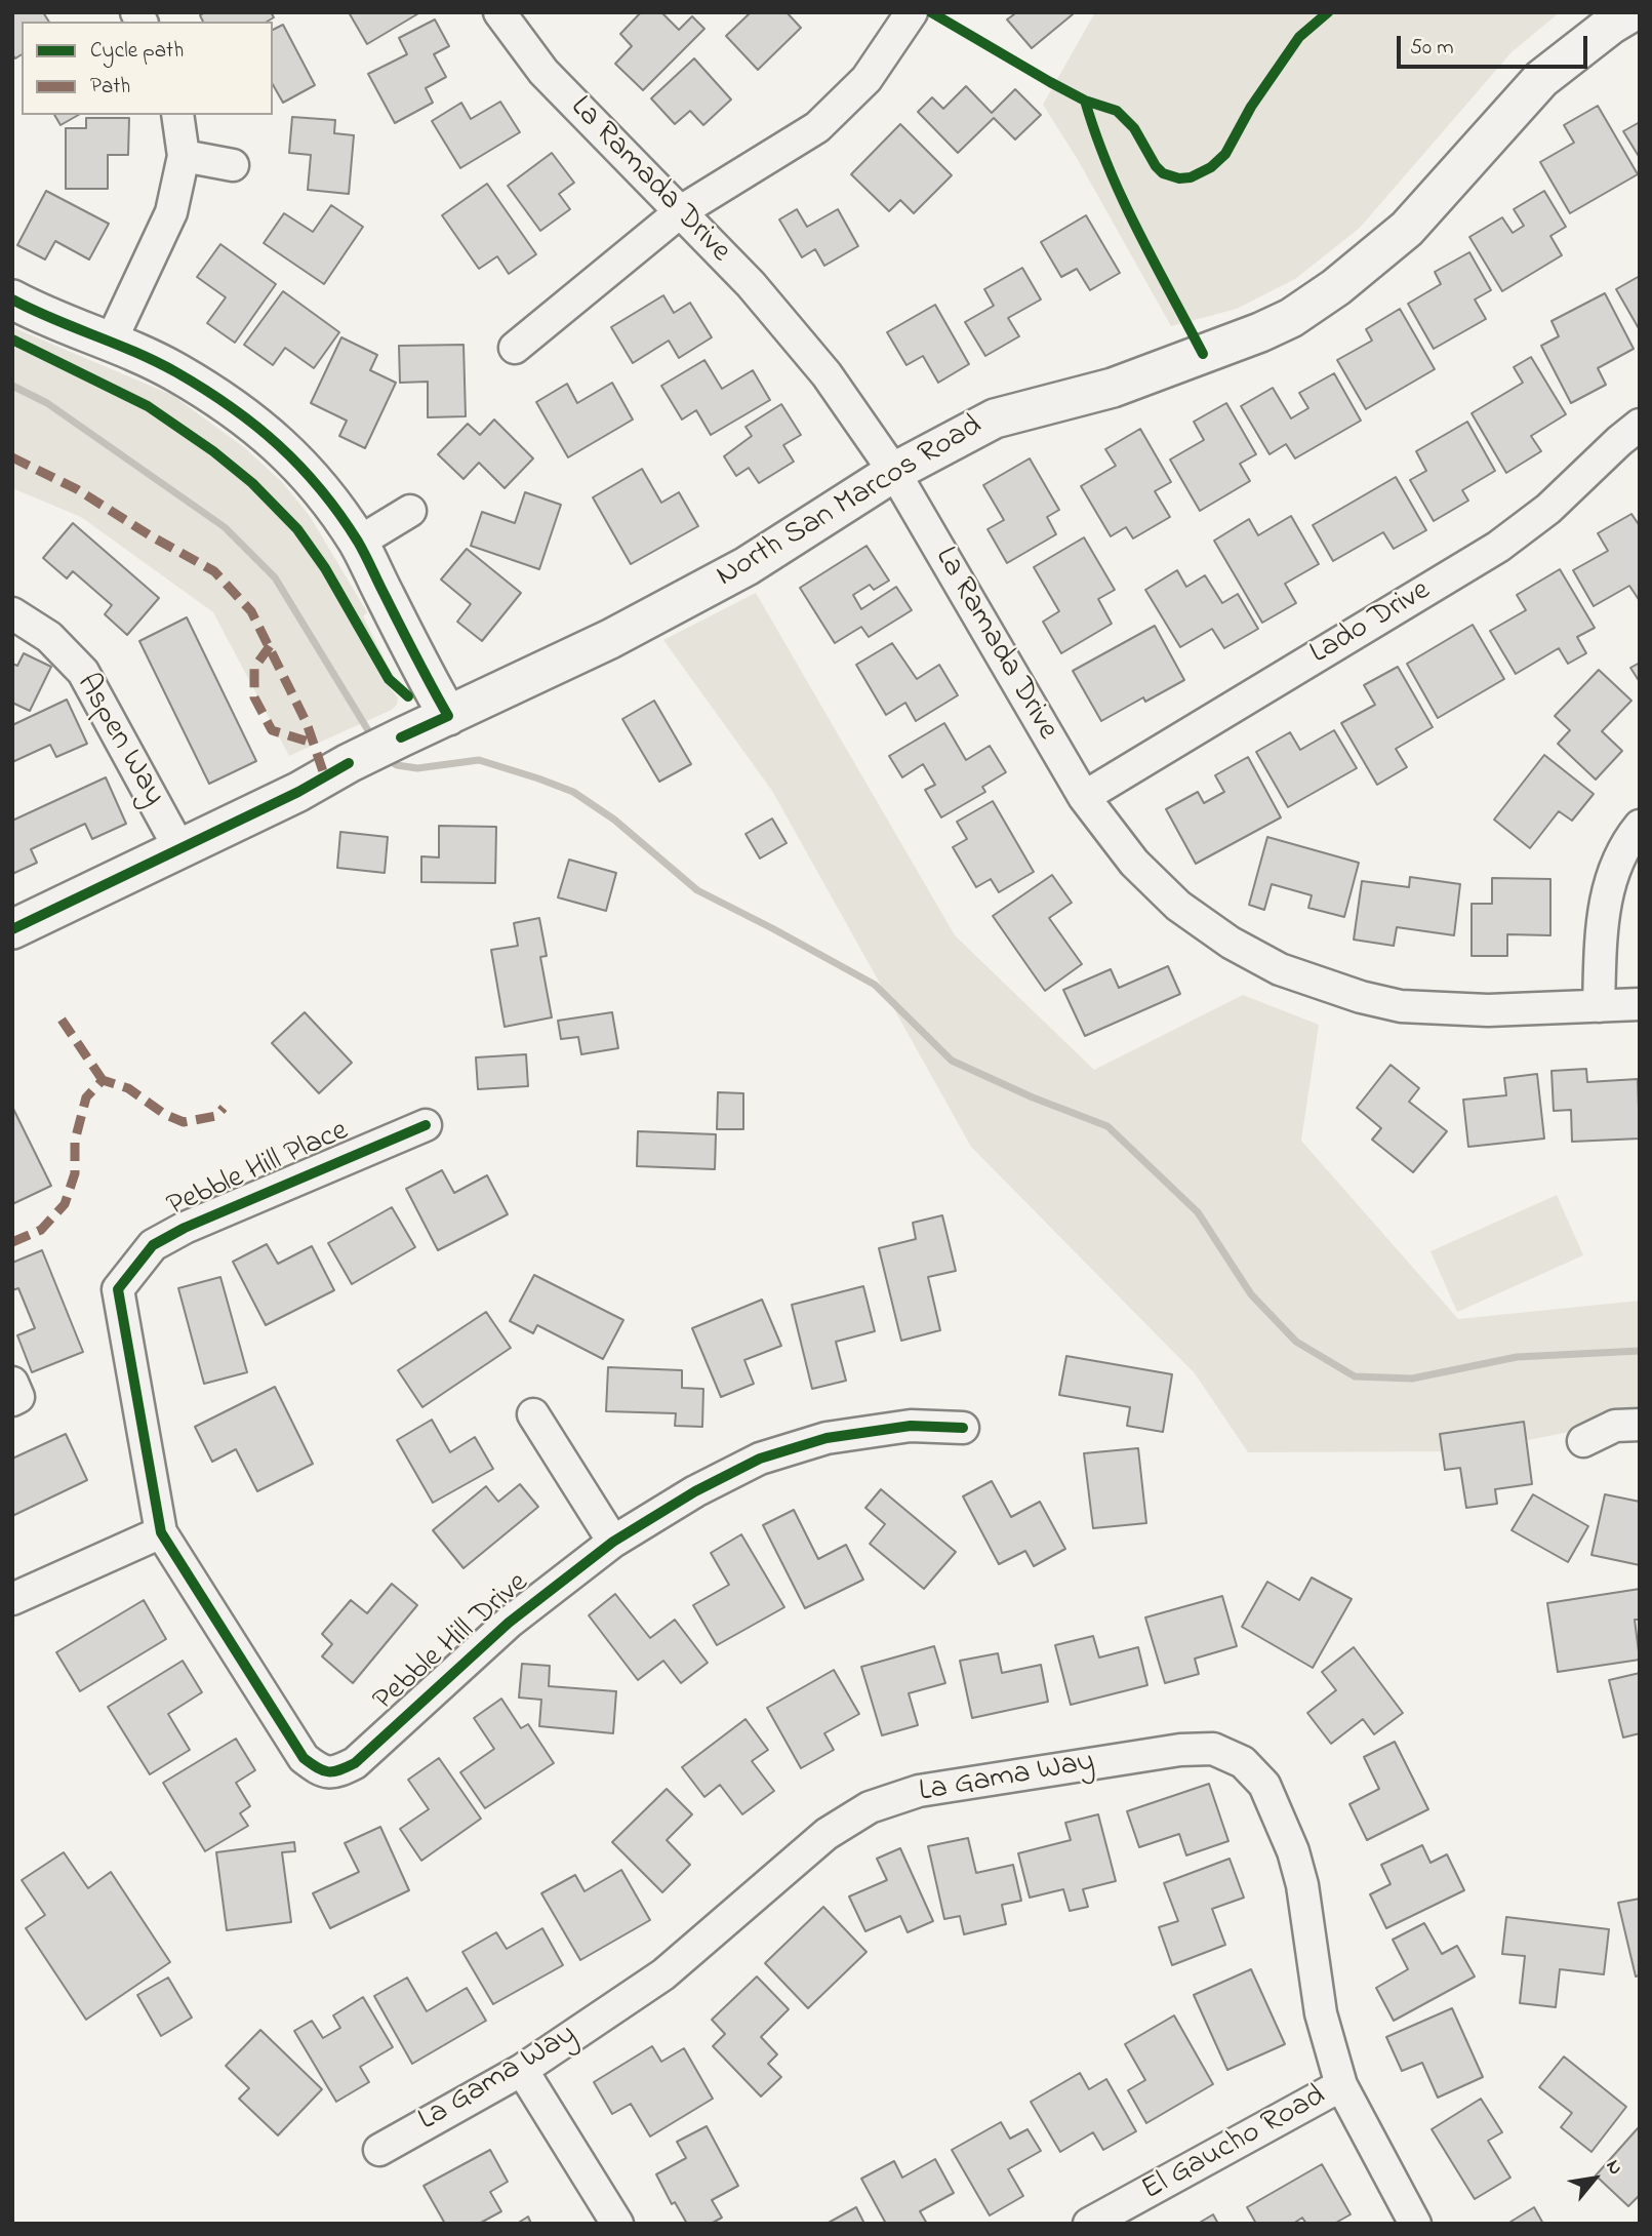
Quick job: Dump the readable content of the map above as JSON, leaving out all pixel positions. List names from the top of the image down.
{
  "streets": {
    "street": [
      "La Ramada Drive",
      "North San Marcos Road",
      "Lado Drive",
      "Aspen Way",
      "Pebble Hill Place",
      "Pebble Hill Drive",
      "La Gama Way",
      "El Gaucho Road"
    ]
  },
  "crossings": [
    ["La Ramada Drive", "North San Marcos Road"],
    ["La Ramada Drive", "Lado Drive"],
    ["North San Marcos Road", "Aspen Way"],
    ["Pebble Hill Place", "Pebble Hill Drive"],
    ["La Gama Way", "El Gaucho Road"]
  ],
  "legend": ["Cycle path", "Path"],
  "scale_bar": "50 m",
  "north": "top right"
}
